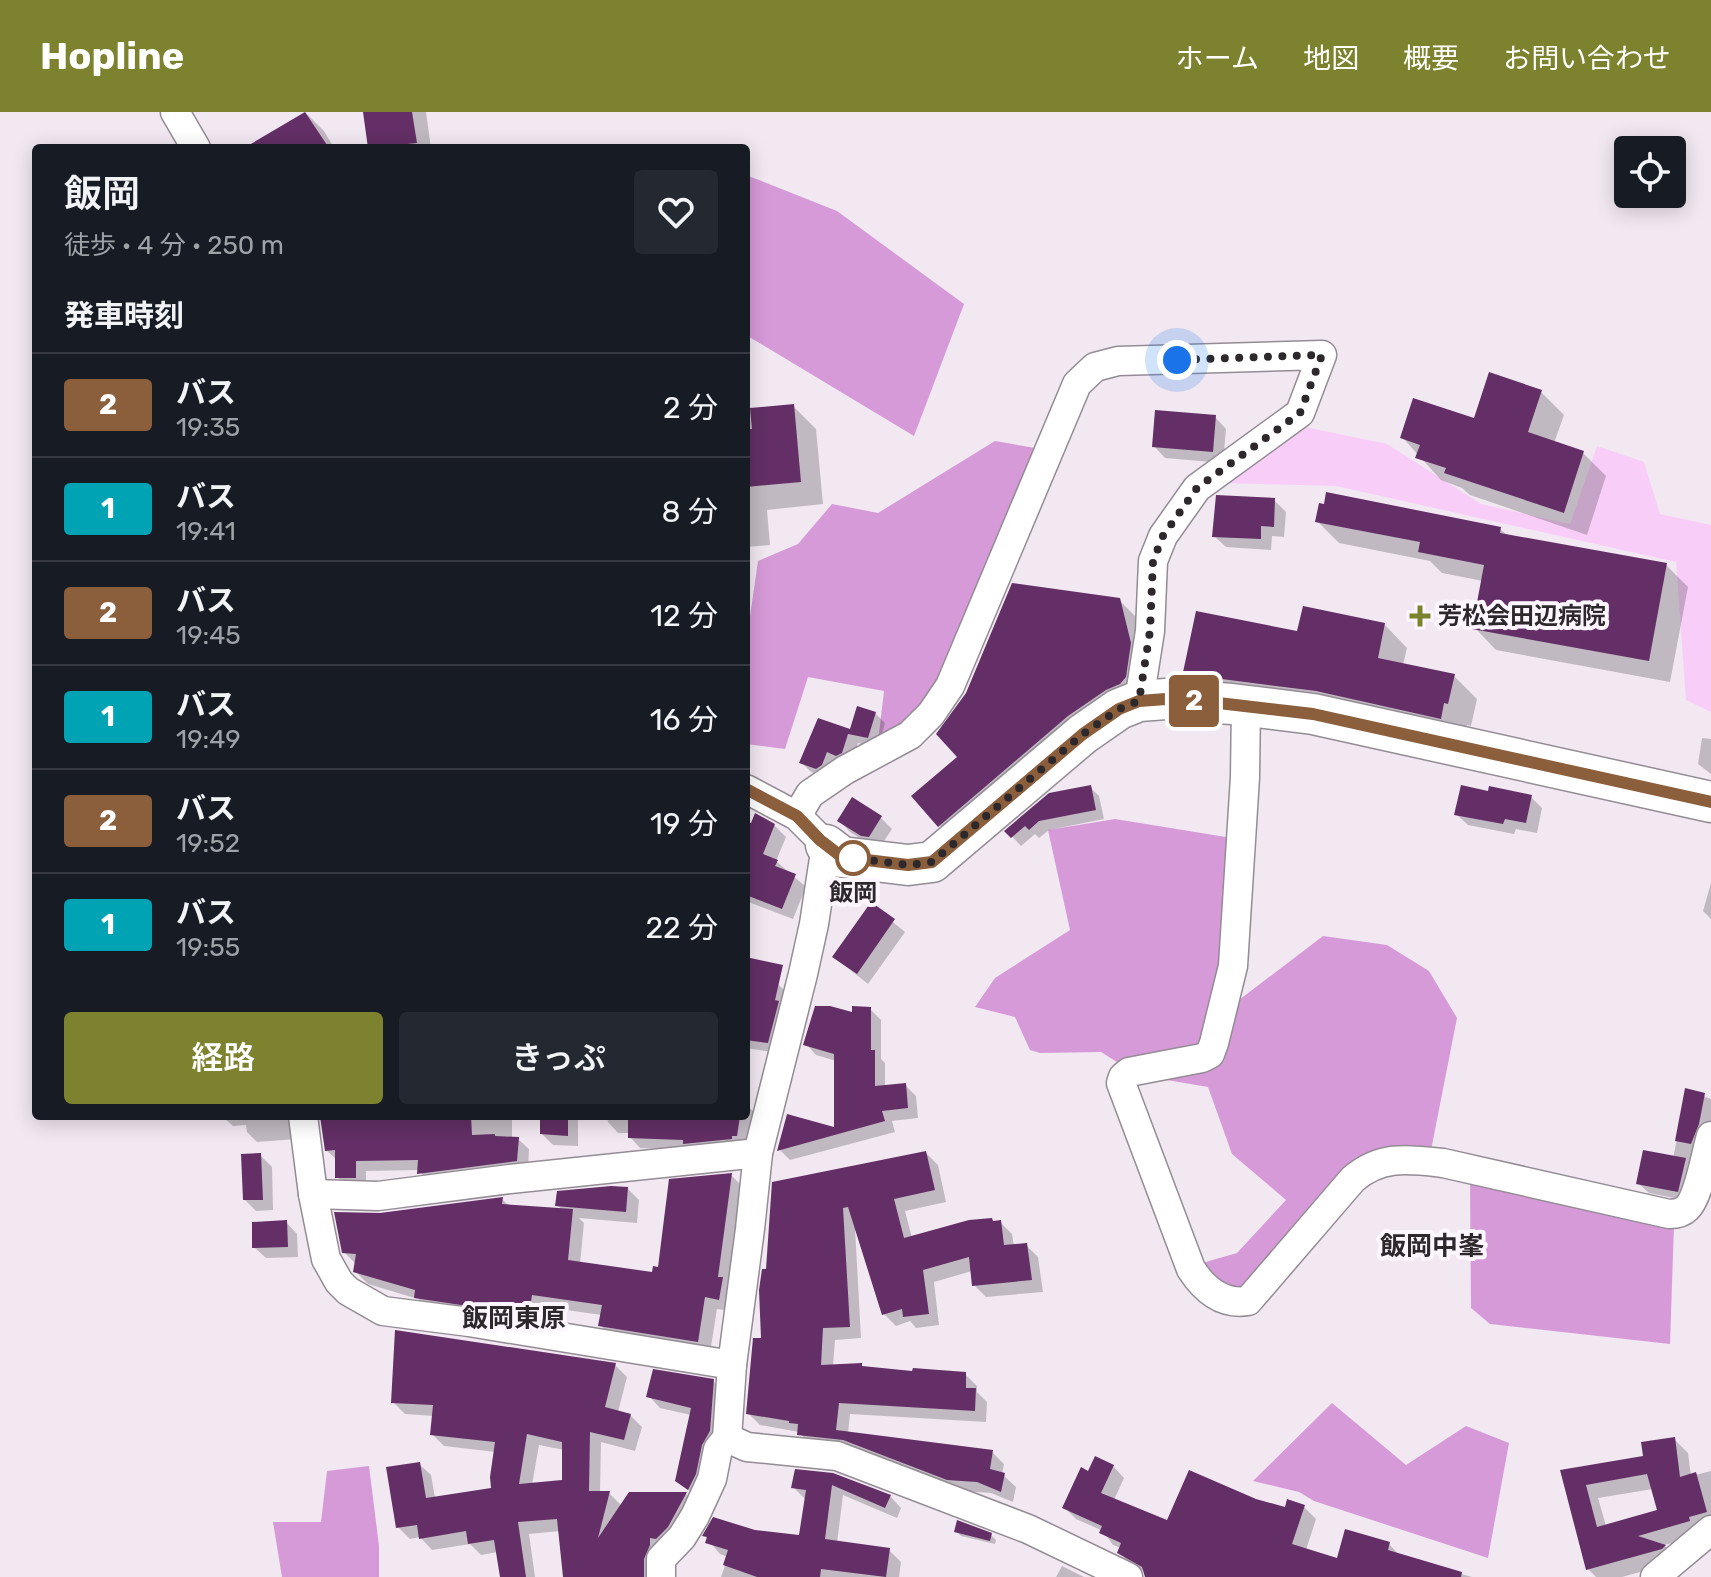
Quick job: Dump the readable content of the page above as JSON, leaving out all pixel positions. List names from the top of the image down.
{
  "districts": ["飯岡中峯", "飯岡東原"],
  "places": {
    "health": ["芳松会田辺病院"],
    "other": ["飯岡"]
  },
  "lines": ["bus line 2"],
  "page": {
    "header": "Hopline",
    "nav": [
      "ホーム",
      "地図",
      "概要",
      "お問い合わせ"
    ],
    "on_map": "2",
    "heading": [
      ["飯岡", "徒歩 · 4 分 · 250 m"],
      "発車時刻"
    ],
    "list": [
      {
        "mark": "2",
        "name": "バス",
        "note": "19:35",
        "value": "2 分"
      },
      {
        "mark": "1",
        "name": "バス",
        "note": "19:41",
        "value": "8 分"
      },
      {
        "mark": "2",
        "name": "バス",
        "note": "19:45",
        "value": "12 分"
      },
      {
        "mark": "1",
        "name": "バス",
        "note": "19:49",
        "value": "16 分"
      },
      {
        "mark": "2",
        "name": "バス",
        "note": "19:52",
        "value": "19 分"
      },
      {
        "mark": "1",
        "name": "バス",
        "note": "19:55",
        "value": "22 分"
      }
    ],
    "buttons": ["経路", "きっぷ"]
  }
}
